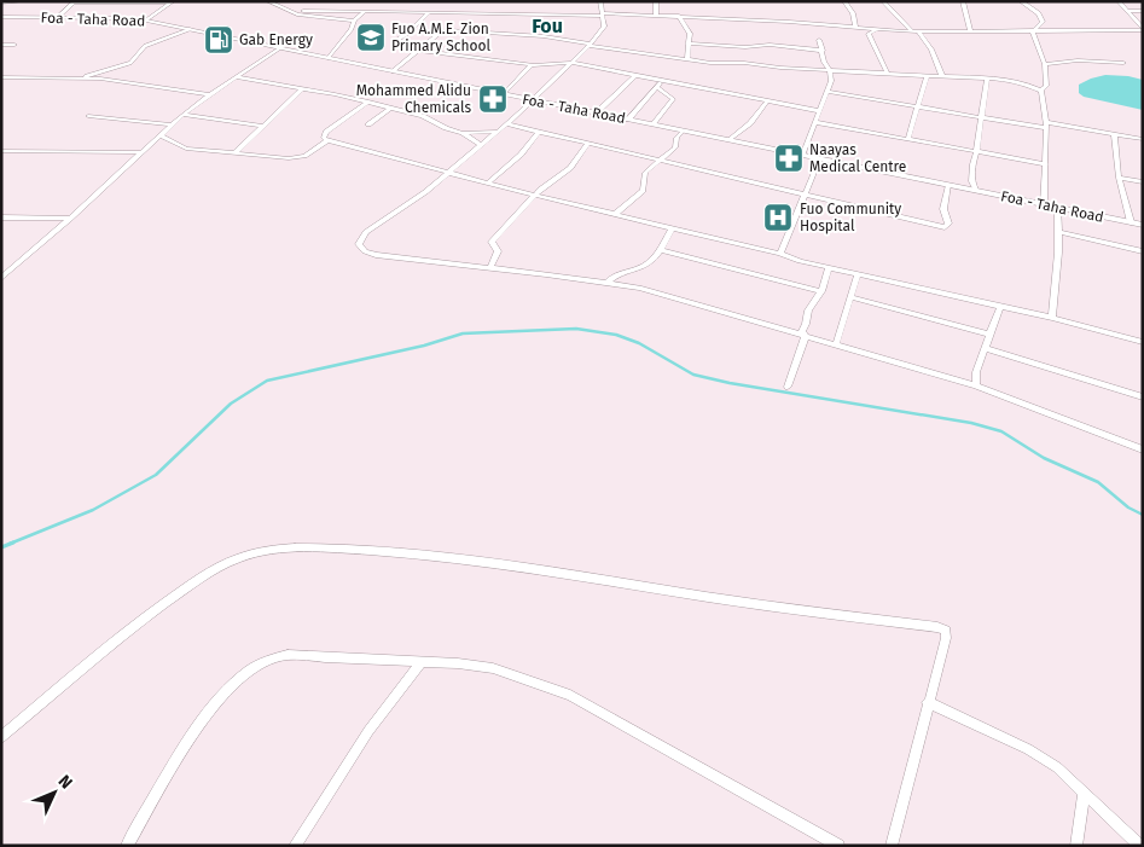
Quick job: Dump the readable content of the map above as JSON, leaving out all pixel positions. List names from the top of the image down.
{
  "streets": {
    "street": ["Foa - Taha Road"]
  },
  "districts": ["Fou"],
  "places": {
    "school or university": ["Fuo A.M.E. Zion Primary School"],
    "fuel station": ["Gab Energy"],
    "pharmacy": ["Mohammed Alidu Chemicals", "Naayas Medical Centre"],
    "hospital": ["Fuo Community Hospital"]
  },
  "north": "top right"
}
